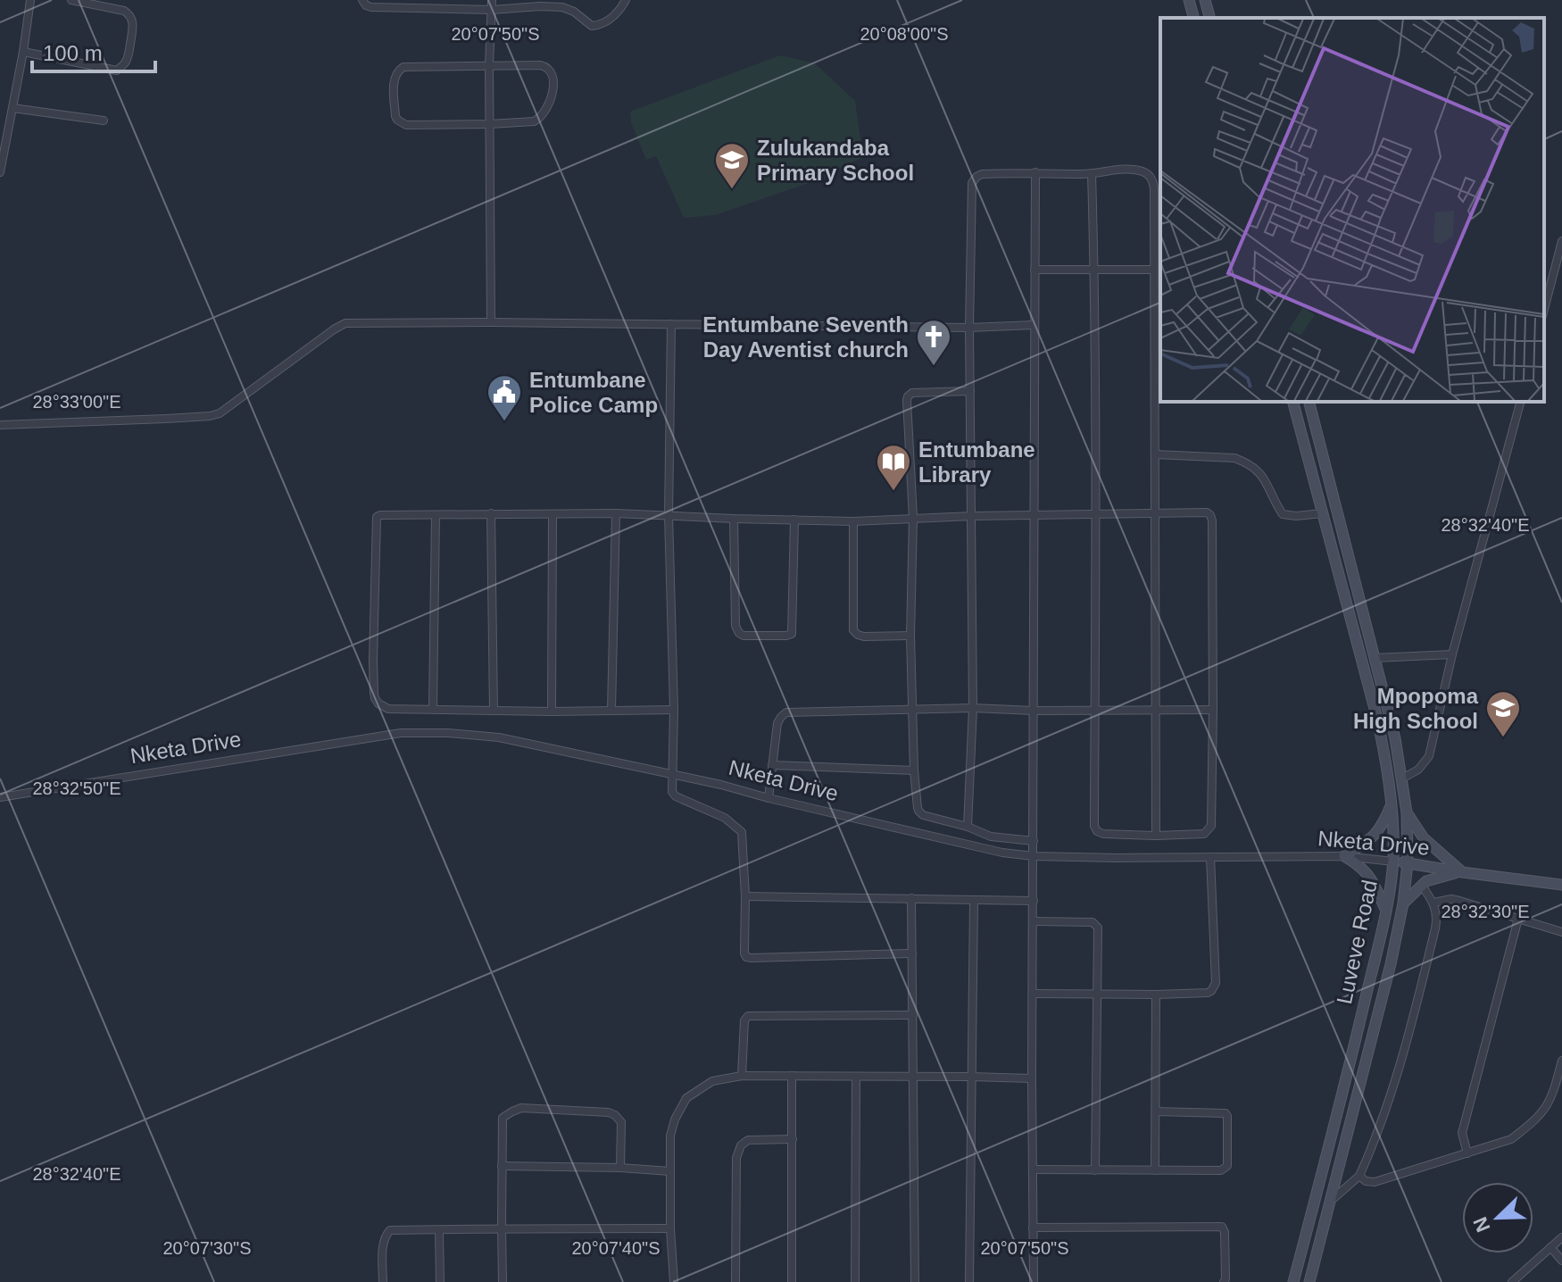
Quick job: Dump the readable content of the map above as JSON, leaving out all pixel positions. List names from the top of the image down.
{
  "streets": {
    "street": ["Nketa Drive", "Luveve Road"]
  },
  "crossings": [
    ["Nketa Drive", "Luveve Road"]
  ],
  "places": {
    "school or university": ["Zulukandaba Primary School", "Mpopoma High School"],
    "church": ["Entumbane Seventh Day Aventist church"],
    "public building": ["Entumbane Police Camp"],
    "library": ["Entumbane Library"]
  },
  "scale_bar": "100 m",
  "north": "bottom left",
  "coordinates": [
    "20°07'50\"S",
    "20°08'00\"S",
    "28°33'00\"E",
    "28°32'40\"E",
    "28°32'50\"E",
    "28°32'30\"E",
    "20°07'30\"S",
    "20°07'40\"S"
  ]
}
